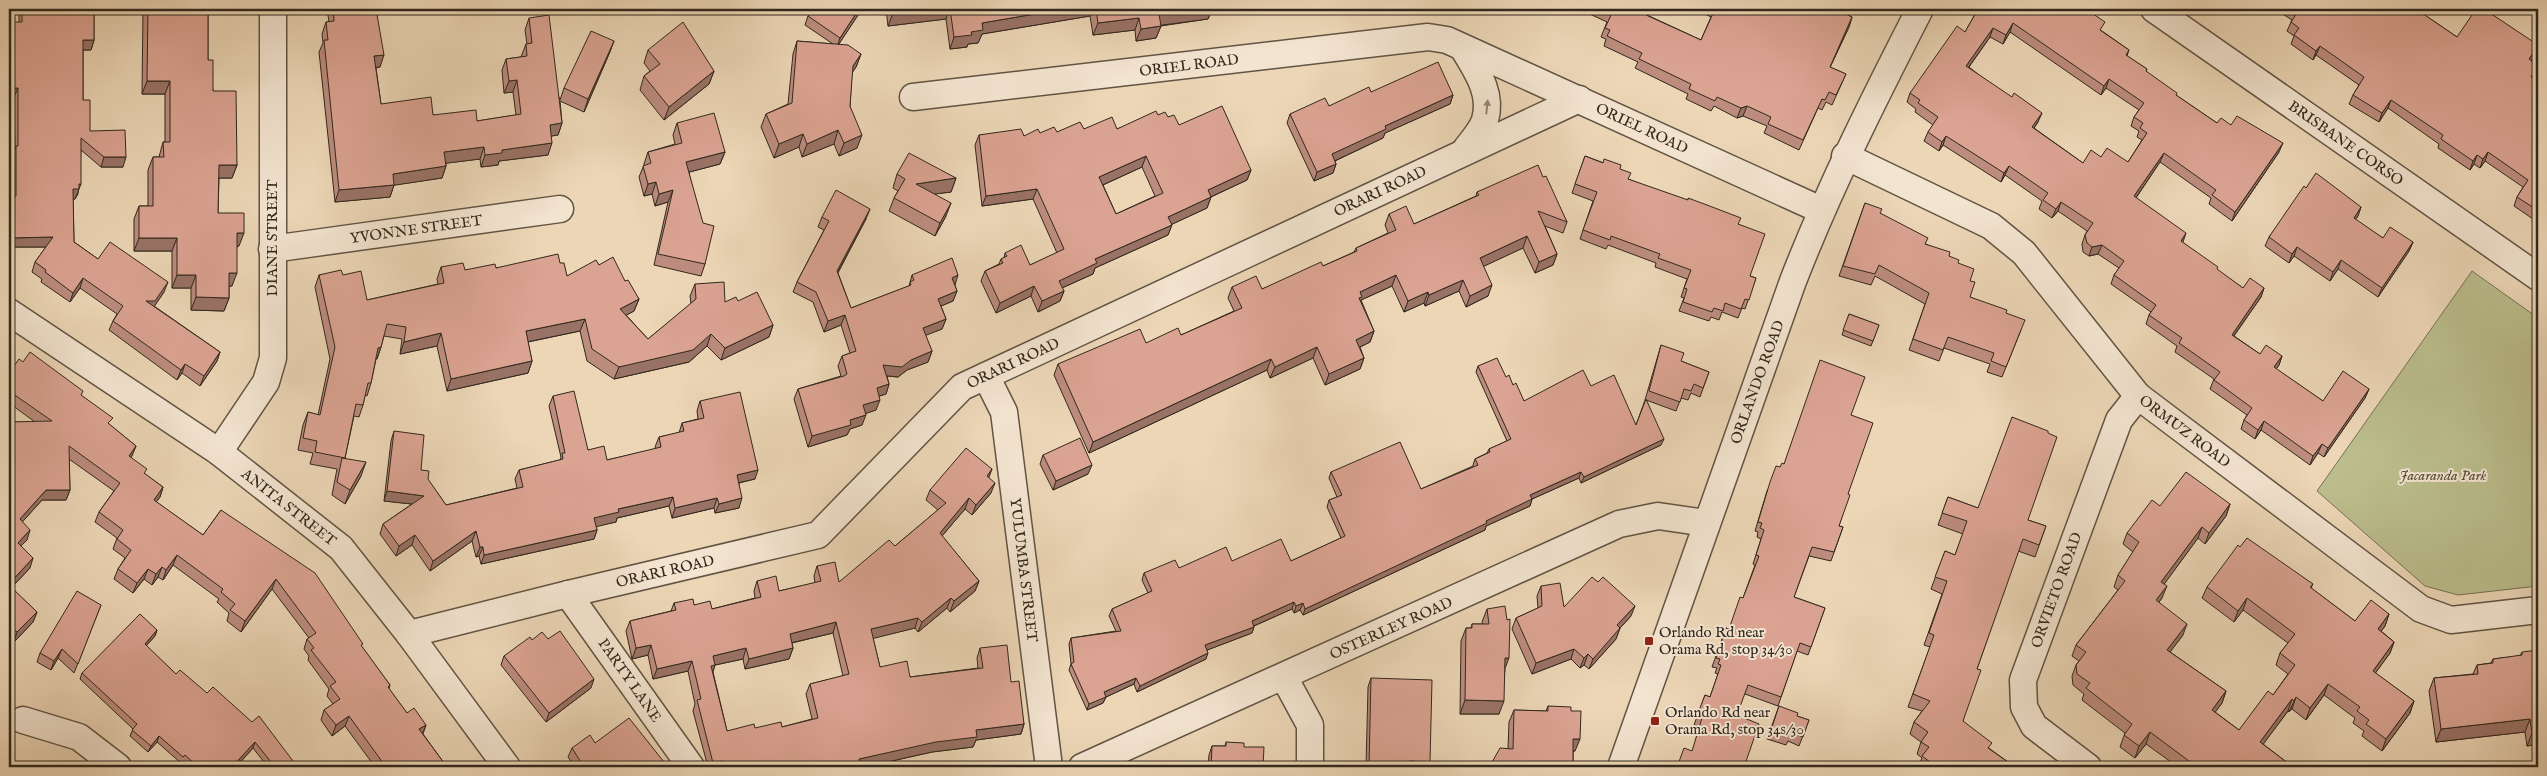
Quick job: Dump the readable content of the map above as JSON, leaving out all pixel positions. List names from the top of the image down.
{
  "streets": {
    "street": [
      "ORIEL ROAD",
      "BRISBANE CORSO",
      "ORARI ROAD",
      "YVONNE STREET",
      "DIANE STREET",
      "ORLANDO ROAD",
      "ORMUZ ROAD",
      "ANITA STREET",
      "YULUMBA STREET",
      "ORVIETO ROAD",
      "OSTERLEY ROAD",
      "PARTY LANE"
    ]
  },
  "crossings": [
    ["ORIEL ROAD", "ORARI ROAD"],
    ["ORIEL ROAD", "ORLANDO ROAD"],
    ["ORARI ROAD", "ANITA STREET"],
    ["ORARI ROAD", "YULUMBA STREET"],
    ["ORARI ROAD", "PARTY LANE"],
    ["YVONNE STREET", "DIANE STREET"],
    ["DIANE STREET", "ANITA STREET"],
    ["ORLANDO ROAD", "ORMUZ ROAD"],
    ["ORLANDO ROAD", "OSTERLEY ROAD"],
    ["ORMUZ ROAD", "ORVIETO ROAD"]
  ],
  "parks": ["Jacaranda Park"],
  "places": {
    "transit": ["Orlando Rd near Orama Rd, stop 34/30", "Orlando Rd near Orama Rd, stop 34s/30"]
  }
}
